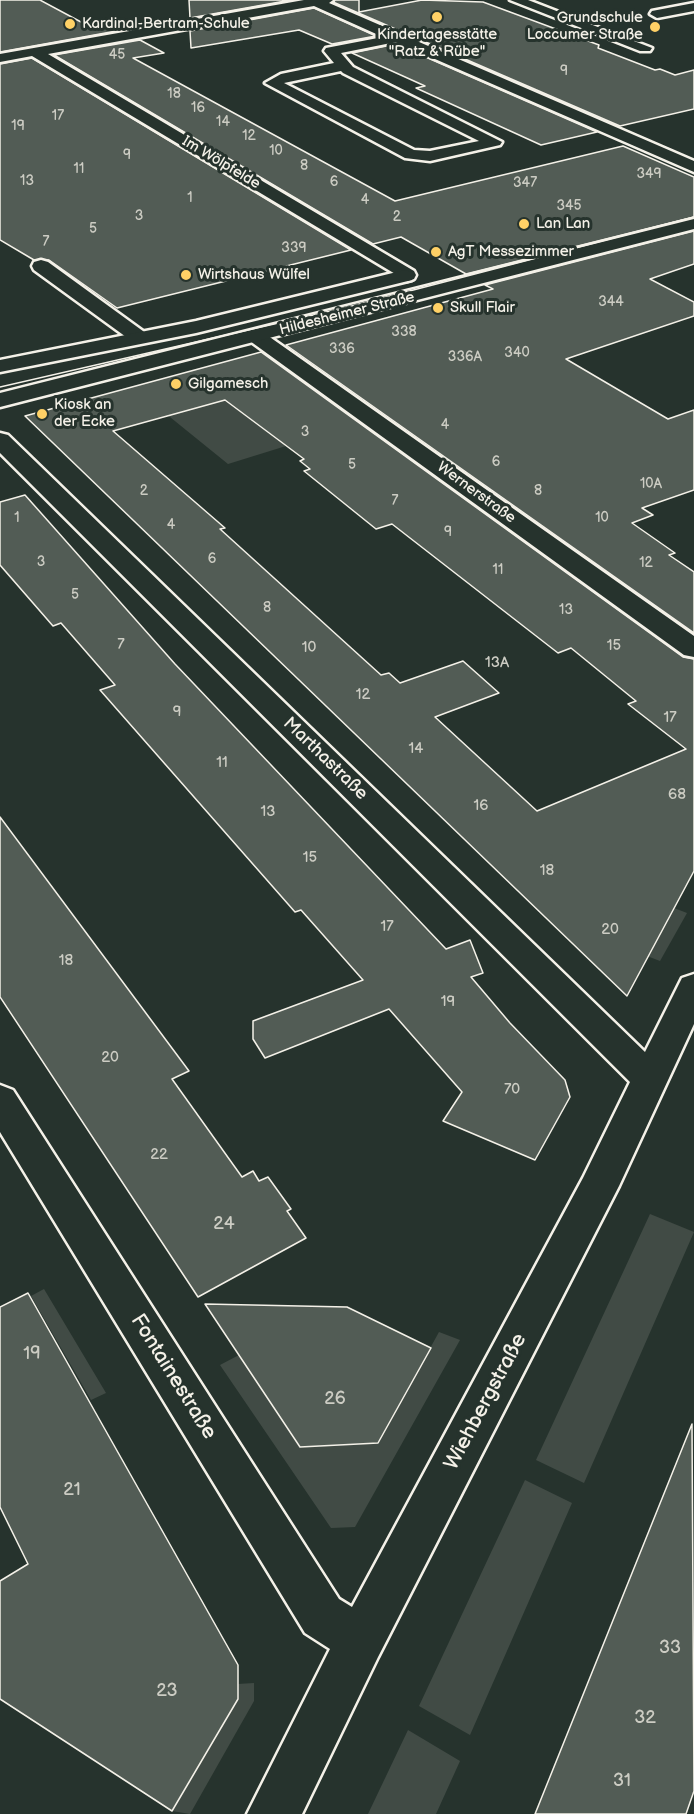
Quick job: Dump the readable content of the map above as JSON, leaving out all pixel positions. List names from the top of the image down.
{
  "streets": {
    "street": [
      "Im Wölpfelde",
      "Hildesheimer Straße",
      "Wernerstraße",
      "Marthastraße",
      "Fontainestraße",
      "Wiehbergstraße"
    ]
  },
  "crossings": [
    ["Im Wölpfelde", "Hildesheimer Straße"],
    ["Hildesheimer Straße", "Wernerstraße"],
    ["Marthastraße", "Wiehbergstraße"],
    ["Fontainestraße", "Wiehbergstraße"]
  ],
  "places": [
    "Kindertagesstätte \"Ratz & Rübe\"",
    "Kardinal-Bertram-Schule",
    "Grundschule Loccumer Straße",
    "Lan Lan",
    "AgT Messezimmer",
    "Wirtshaus Wülfel",
    "Skull Flair",
    "Gilgamesch",
    "Kiosk an der Ecke"
  ],
  "house_numbers": [
    "45",
    "9",
    "18",
    "16",
    "17",
    "14",
    "19",
    "12",
    "10",
    "9",
    "8",
    "11",
    "349",
    "13",
    "6",
    "347",
    "1",
    "4",
    "345",
    "3",
    "2",
    "5",
    "7",
    "339",
    "344",
    "338",
    "336",
    "340",
    "336A",
    "4",
    "3",
    "6",
    "5",
    "10A",
    "2",
    "8",
    "7",
    "1",
    "10",
    "4",
    "9",
    "6",
    "3",
    "12",
    "11",
    "5",
    "8",
    "13",
    "7",
    "15",
    "10",
    "13A",
    "12",
    "9",
    "17",
    "14",
    "11",
    "68",
    "16",
    "13",
    "15",
    "18",
    "17",
    "20",
    "18",
    "19",
    "20",
    "70",
    "22",
    "24",
    "19",
    "26",
    "21",
    "33",
    "23",
    "32",
    "31"
  ]
}
